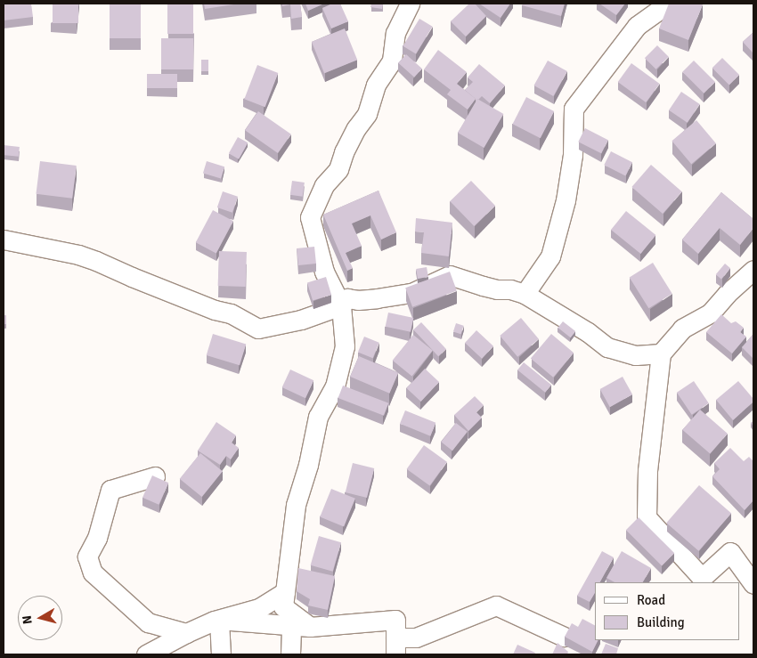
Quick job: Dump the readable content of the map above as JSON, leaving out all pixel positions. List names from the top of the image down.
{
  "legend": ["Road", "Building"],
  "north": "left"
}
